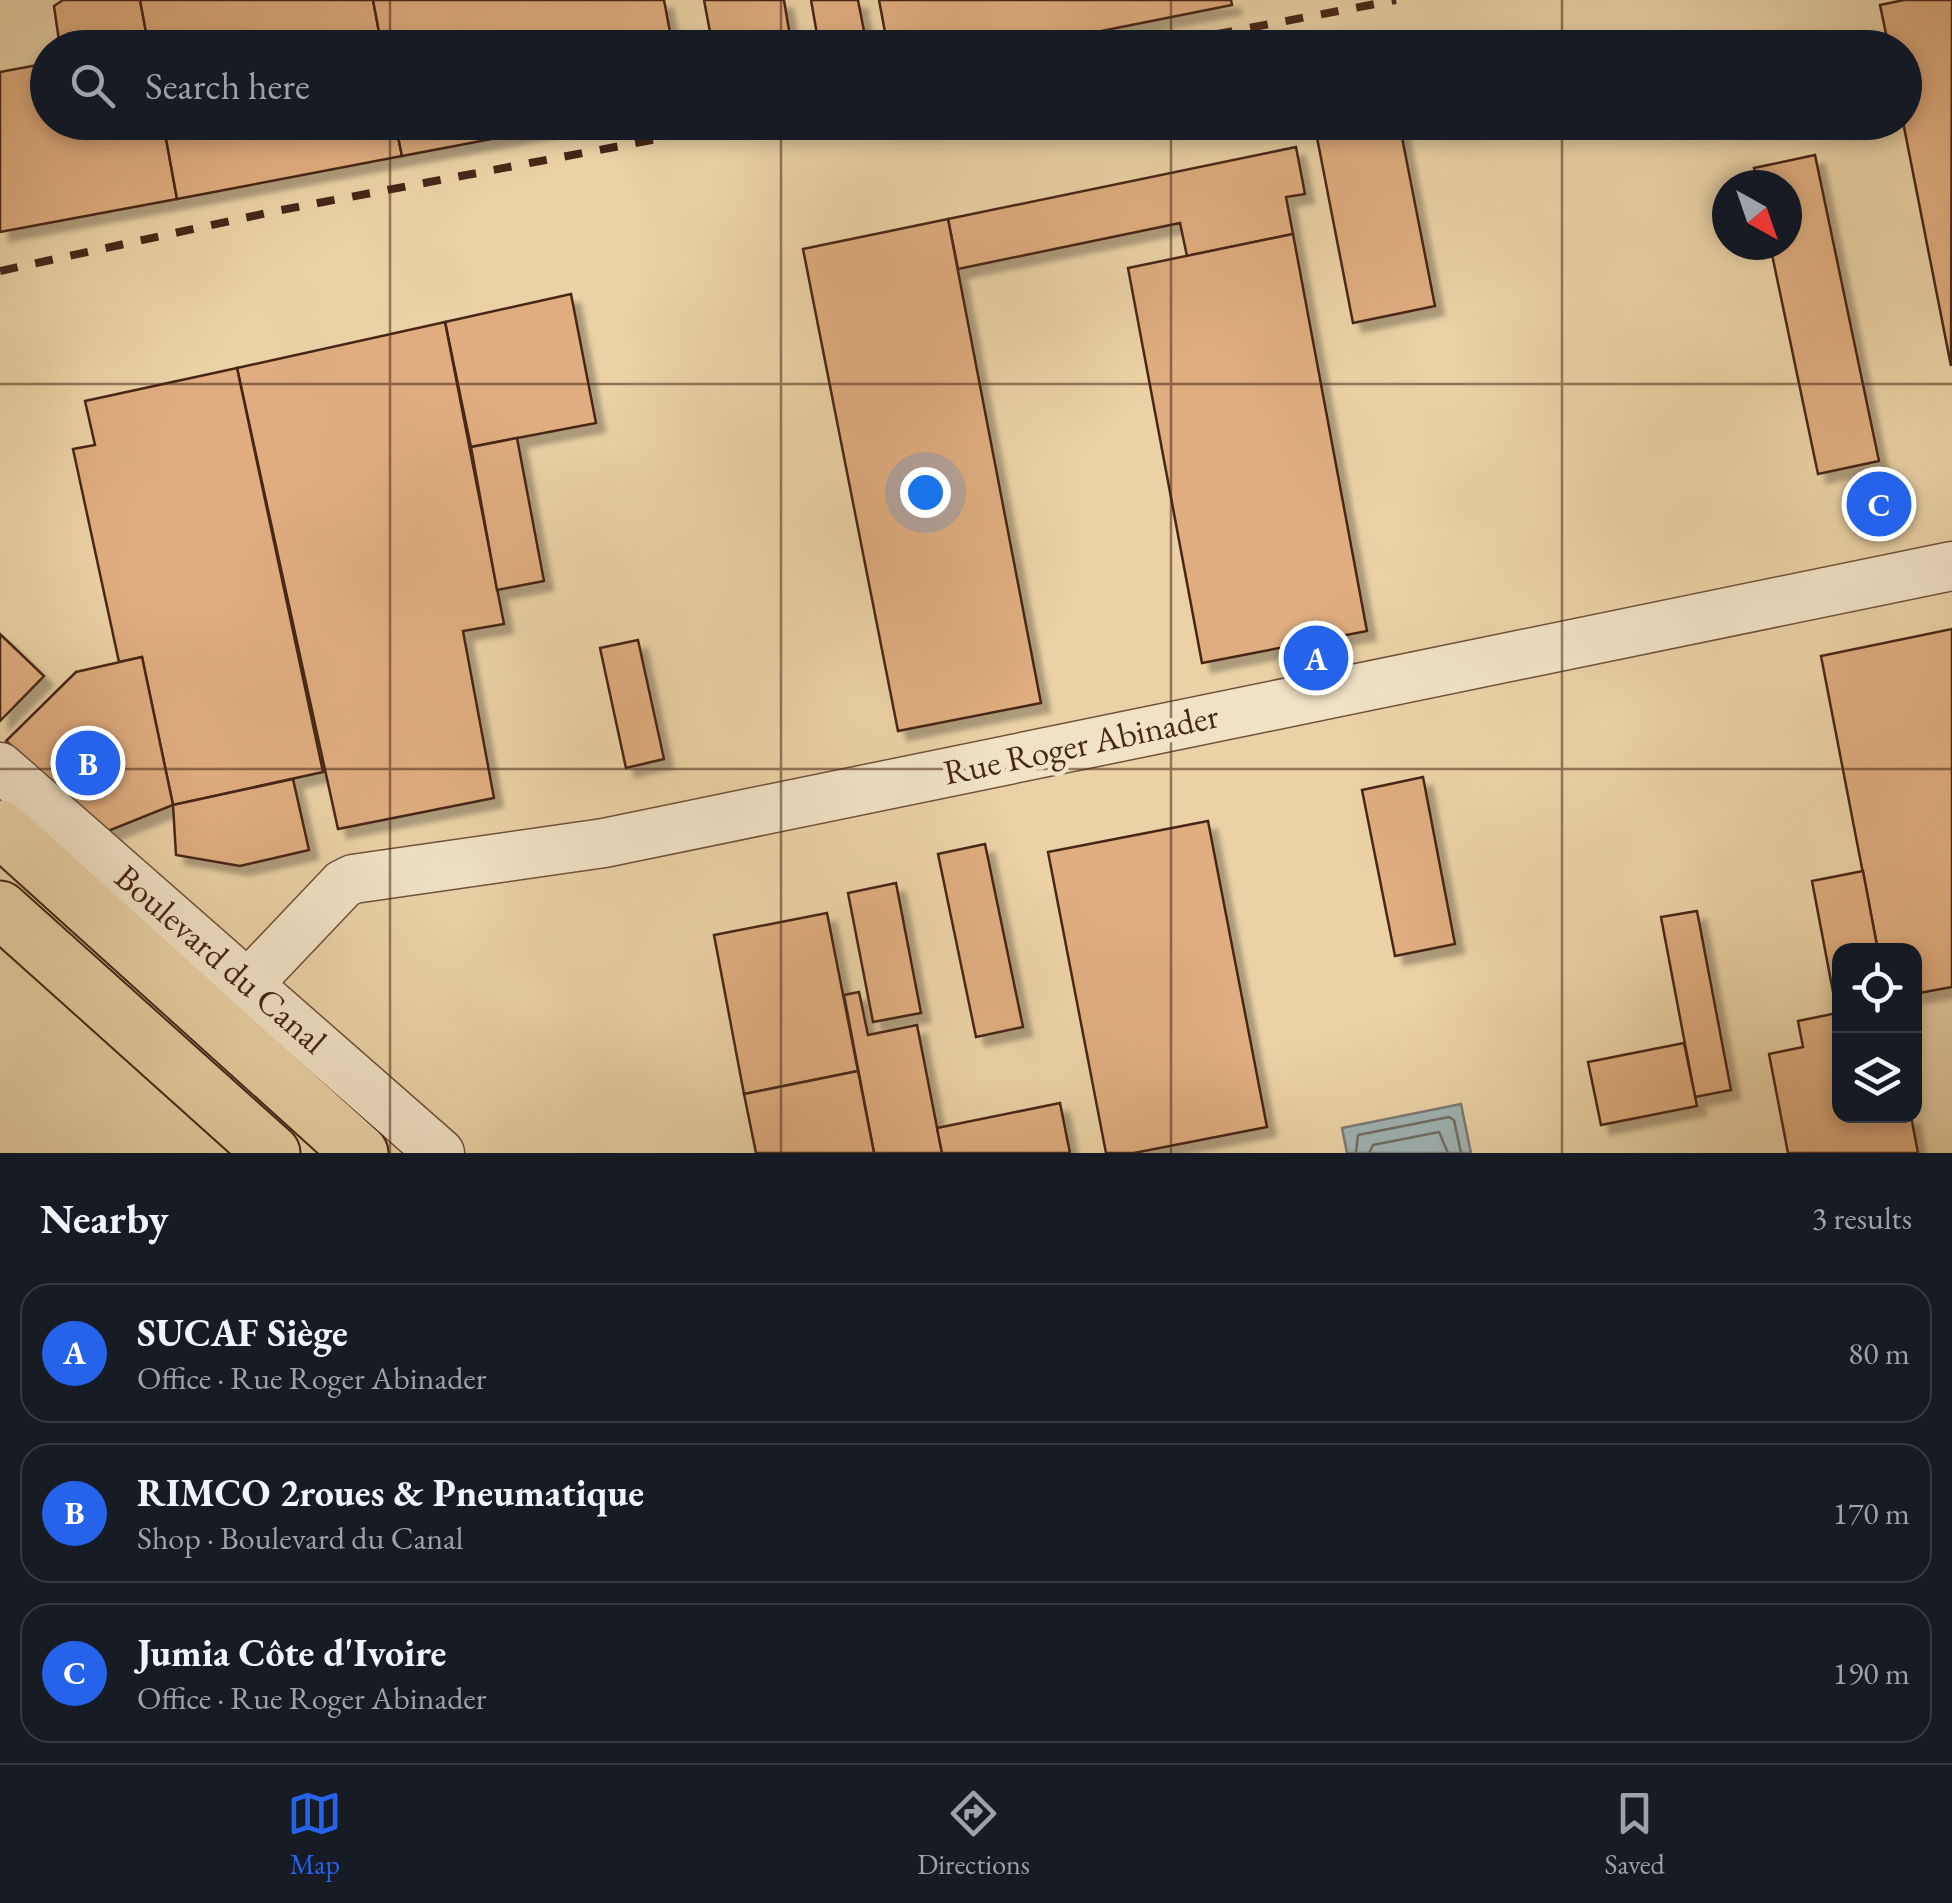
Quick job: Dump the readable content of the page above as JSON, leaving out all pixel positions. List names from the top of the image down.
{
  "streets": {
    "main road": ["Boulevard du Canal"],
    "street": ["Rue Roger Abinader"]
  },
  "crossings": [
    ["Rue Roger Abinader", "Boulevard du Canal"]
  ],
  "north": "bottom right",
  "page": {
    "search": "Search here",
    "pins": ["C", "A", "B"],
    "heading": ["Nearby", "3 results"],
    "list": [
      {
        "mark": "A",
        "name": "SUCAF Siège",
        "note": "Office · Rue Roger Abinader",
        "value": "80 m"
      },
      {
        "mark": "B",
        "name": "RIMCO 2roues & Pneumatique",
        "note": "Shop · Boulevard du Canal",
        "value": "170 m"
      },
      {
        "mark": "C",
        "name": "Jumia Côte d'Ivoire",
        "note": "Office · Rue Roger Abinader",
        "value": "190 m"
      }
    ],
    "nav": ["Map", "Directions", "Saved"]
  }
}
